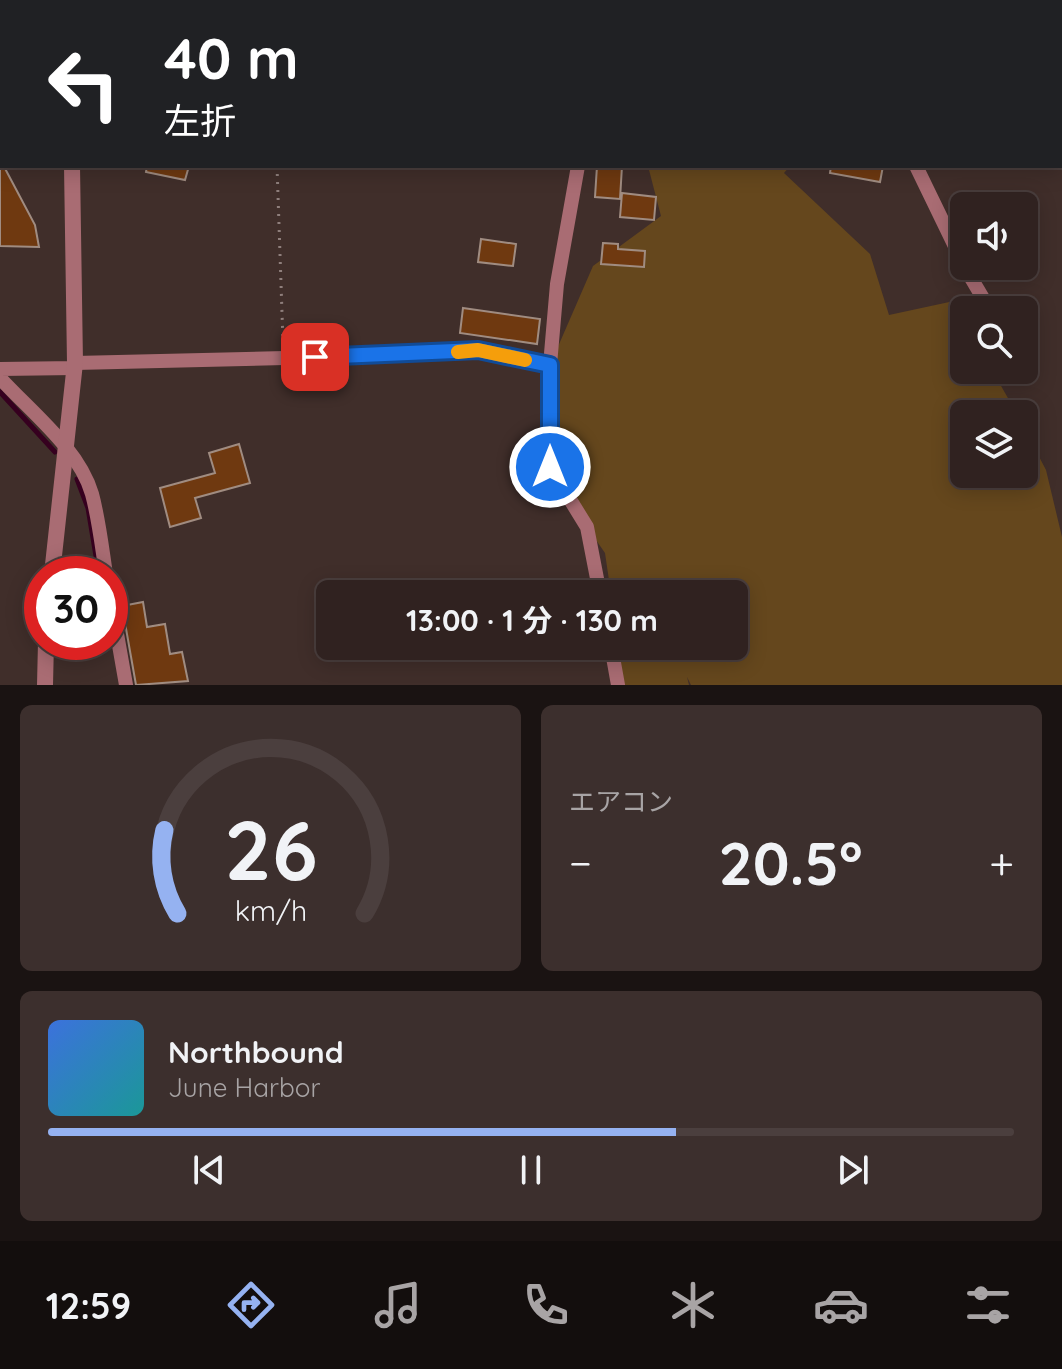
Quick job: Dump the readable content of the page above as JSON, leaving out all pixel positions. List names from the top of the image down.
{
  "page": {
    "turn": ["40 m", "左折"],
    "limit": "30",
    "trip": "13:00 · 1 分 · 130 m",
    "tile": "エアコン",
    "heat": ["−", "20.5°", "+"],
    "song": ["Northbound", "June Harbor"],
    "tabs": "12:59",
    "gauge": ["26", "km/h"]
  }
}
